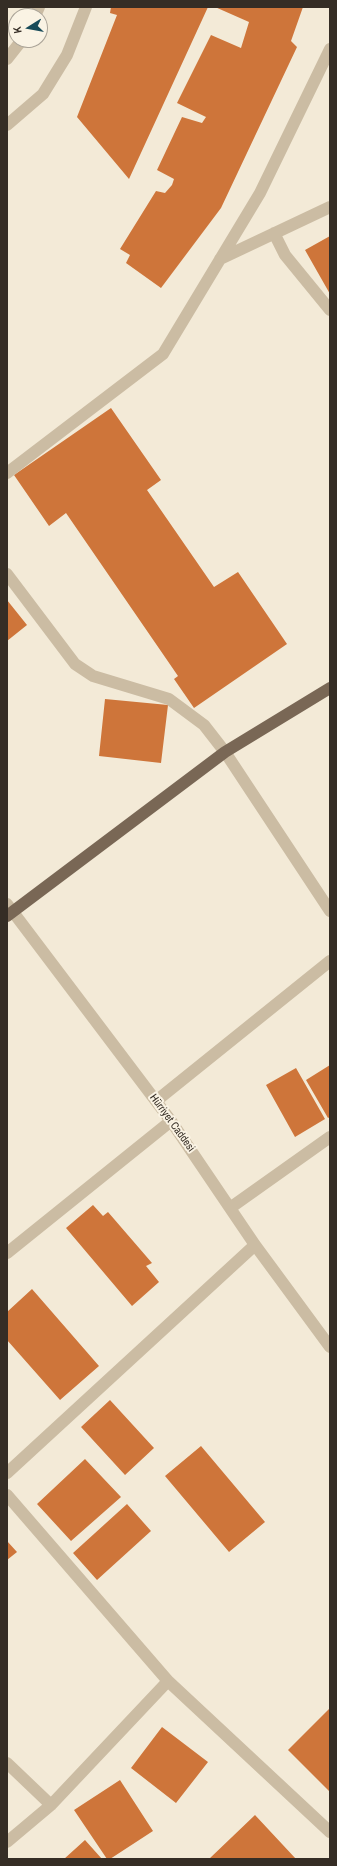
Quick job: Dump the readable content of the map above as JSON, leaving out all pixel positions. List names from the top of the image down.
{
  "streets": {
    "street": ["Hürriyet Caddesi"]
  },
  "north": "left"
}
